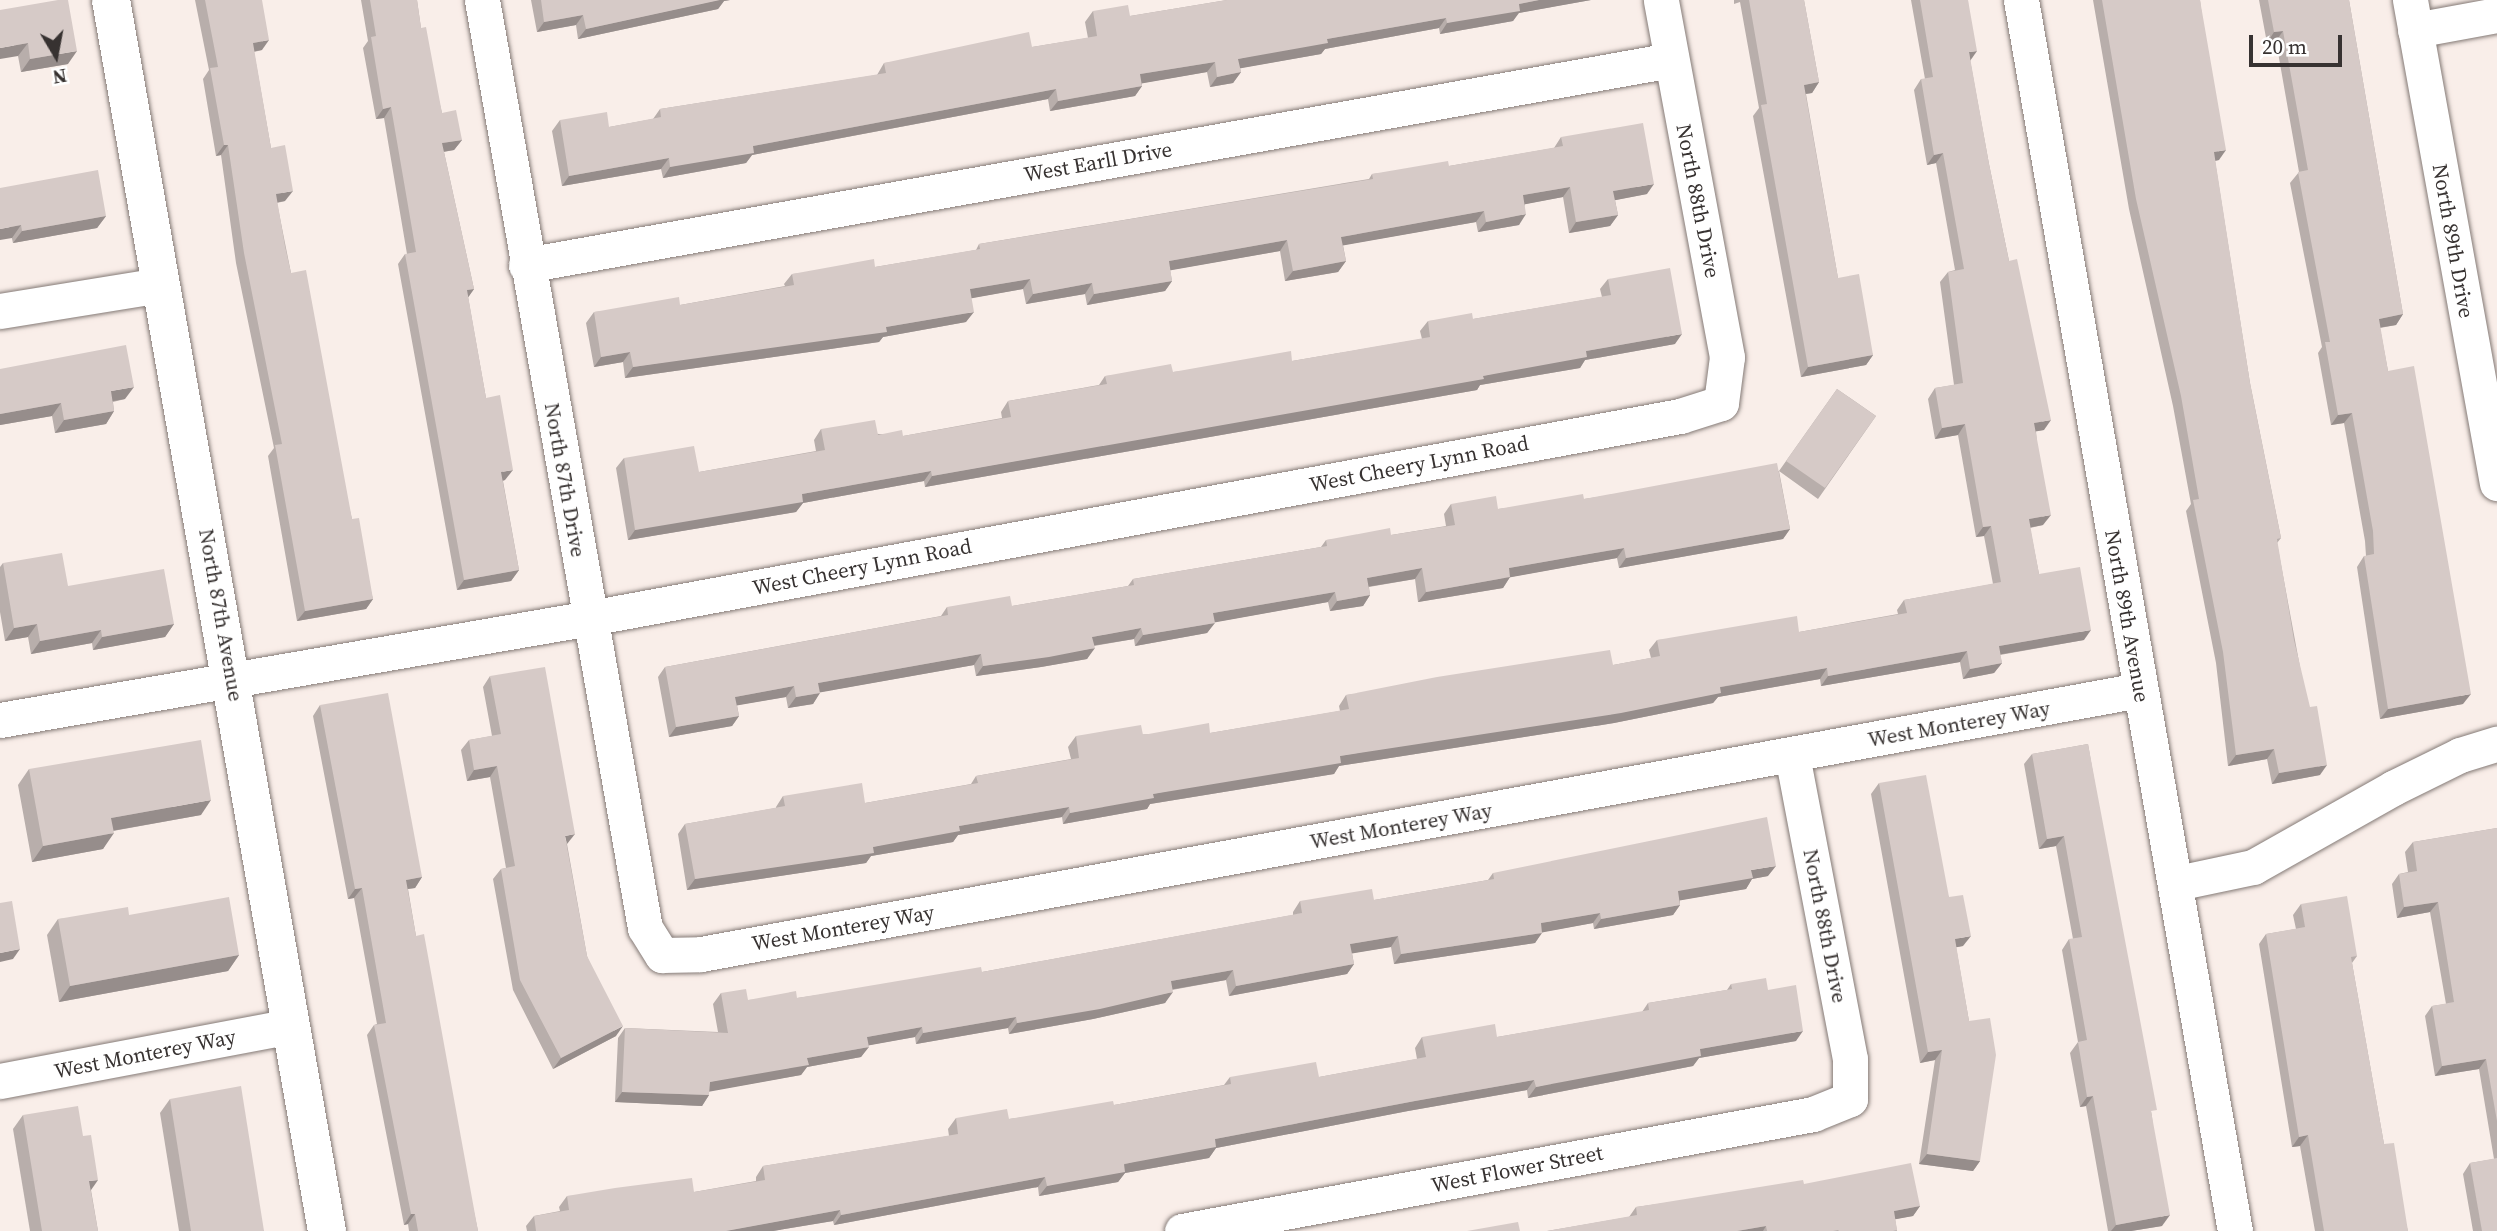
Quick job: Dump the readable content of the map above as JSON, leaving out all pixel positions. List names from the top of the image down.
{
  "streets": {
    "street": [
      "West Earll Drive",
      "North 88th Drive",
      "North 89th Drive",
      "West Cheery Lynn Road",
      "North 87th Drive",
      "North 87th Avenue",
      "North 89th Avenue",
      "West Monterey Way",
      "West Flower Street"
    ]
  },
  "crossings": [
    ["West Earll Drive", "North 88th Drive"],
    ["West Earll Drive", "North 87th Drive"],
    ["North 88th Drive", "West Cheery Lynn Road"],
    ["North 88th Drive", "West Monterey Way"],
    ["North 88th Drive", "West Flower Street"],
    ["West Cheery Lynn Road", "North 87th Drive"],
    ["West Cheery Lynn Road", "North 87th Avenue"],
    ["North 87th Drive", "West Monterey Way"],
    ["North 87th Avenue", "West Monterey Way"],
    ["North 89th Avenue", "West Monterey Way"]
  ],
  "scale_bar": "20 m",
  "north": "bottom"
}
